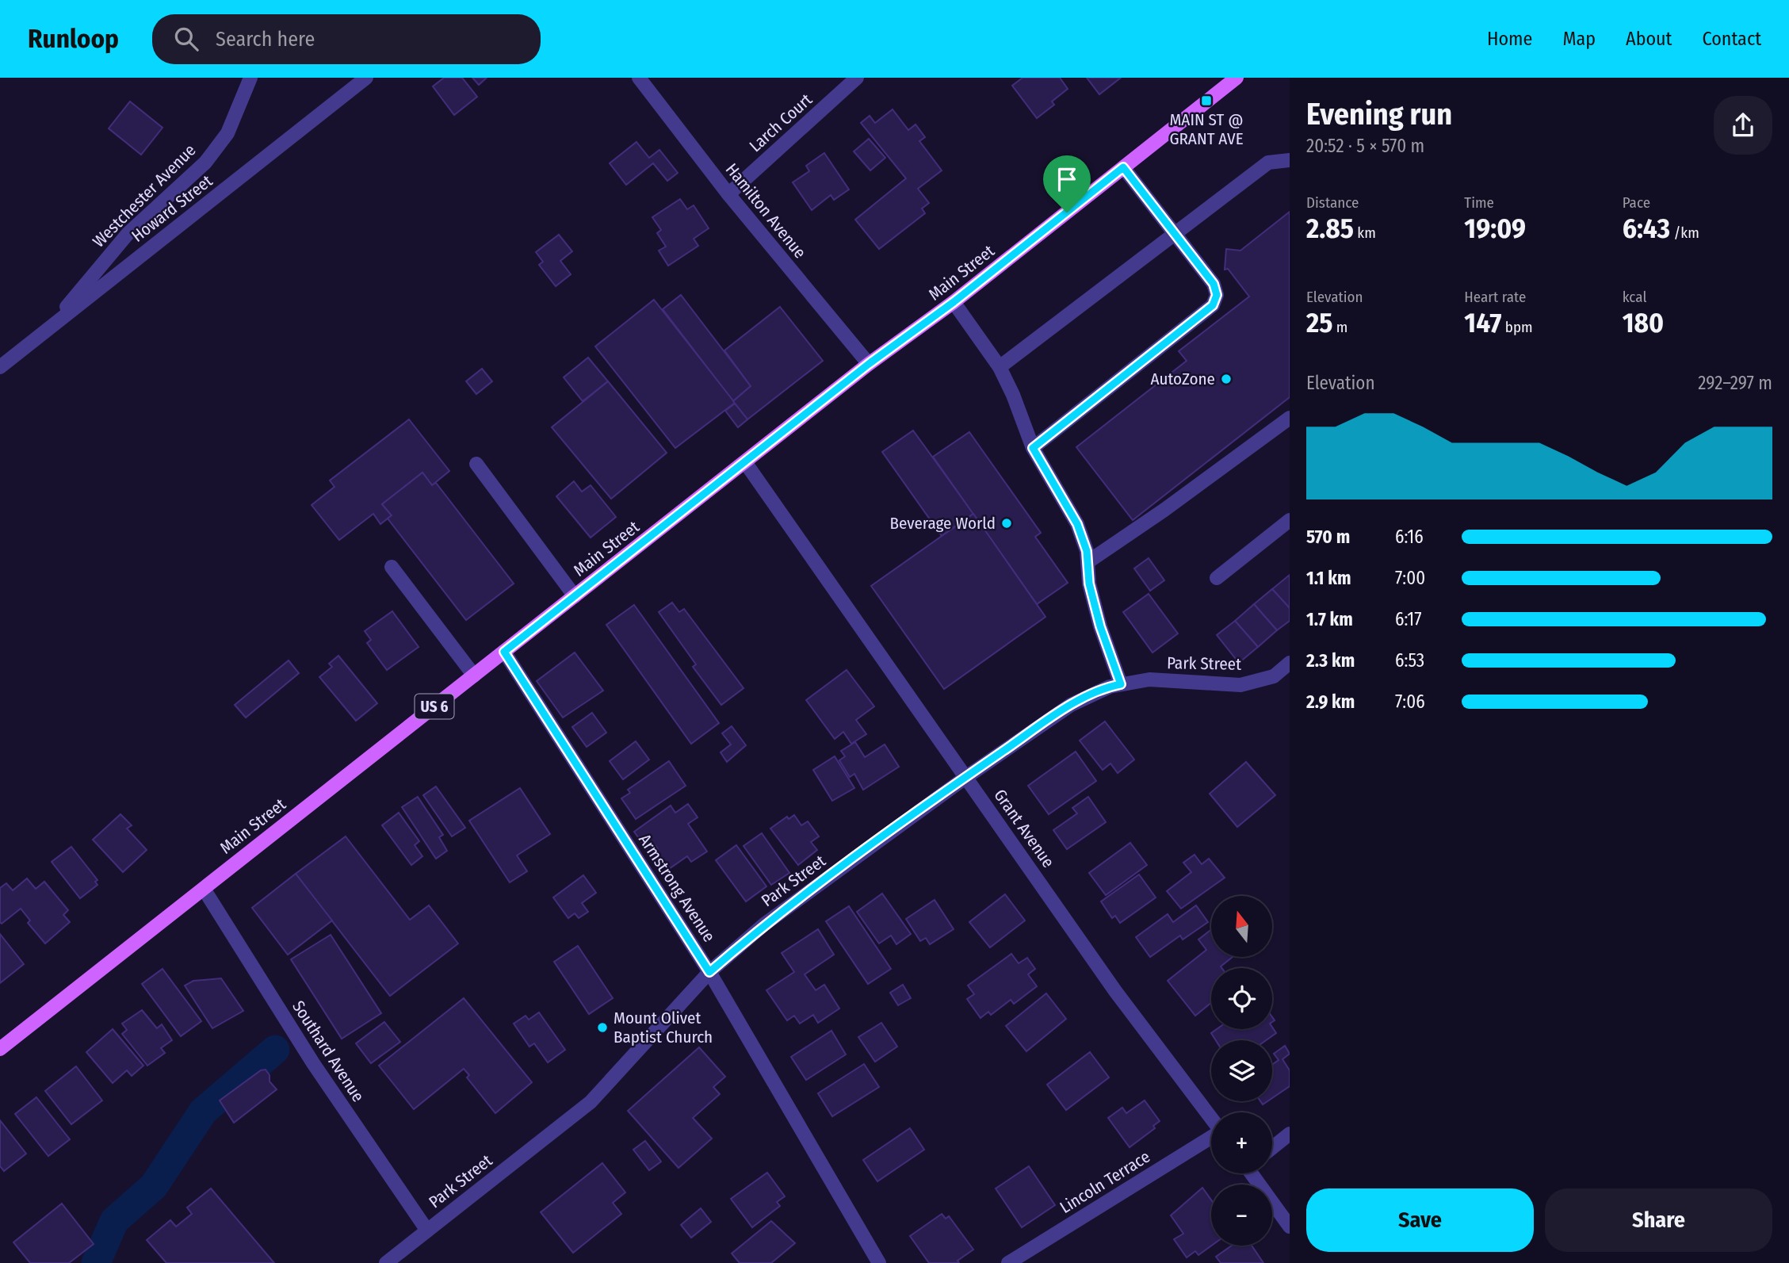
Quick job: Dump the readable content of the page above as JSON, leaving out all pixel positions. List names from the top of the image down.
{
  "streets": {
    "main road": ["Main Street", "US 6"],
    "street": [
      "Larch Court",
      "Westchester Avenue",
      "Howard Street",
      "Hamilton Avenue",
      "Park Street",
      "Grant Avenue",
      "Armstrong Avenue",
      "Southard Avenue",
      "Lincoln Terrace"
    ]
  },
  "crossings": [
    ["Larch Court", "Hamilton Avenue"],
    ["Westchester Avenue", "Howard Street"],
    ["Hamilton Avenue", "Main Street"],
    ["Main Street", "Grant Avenue"],
    ["Main Street", "Armstrong Avenue"],
    ["Main Street", "Southard Avenue"],
    ["Park Street", "Grant Avenue"],
    ["Park Street", "Armstrong Avenue"],
    ["Park Street", "Southard Avenue"]
  ],
  "places": {
    "transit": ["MAIN ST @ GRANT AVE"],
    "other": ["AutoZone", "Beverage World", "Mount Olivet Baptist Church"]
  },
  "north": "top",
  "page": {
    "header": "Runloop",
    "search": "Search here",
    "nav": [
      "Home",
      "Map",
      "About",
      "Contact"
    ],
    "heading": ["Evening run", "20:52 · 5 × 570 m"],
    "stats": [
      ["Distance", "2.85 km"],
      ["Time", "19:09"],
      ["Pace", "6:43 /km"],
      ["Elevation", "25 m"],
      ["Heart rate", "147 bpm"],
      ["kcal", "180"]
    ],
    "chart": ["Elevation", "292–297 m"],
    "list": [
      {
        "name": "570 m",
        "note": "6:16"
      },
      {
        "name": "1.1 km",
        "note": "7:00"
      },
      {
        "name": "1.7 km",
        "note": "6:17"
      },
      {
        "name": "2.3 km",
        "note": "6:53"
      },
      {
        "name": "2.9 km",
        "note": "7:06"
      }
    ],
    "map_buttons": ["+", "−"],
    "buttons": ["Save", "Share"]
  }
}
